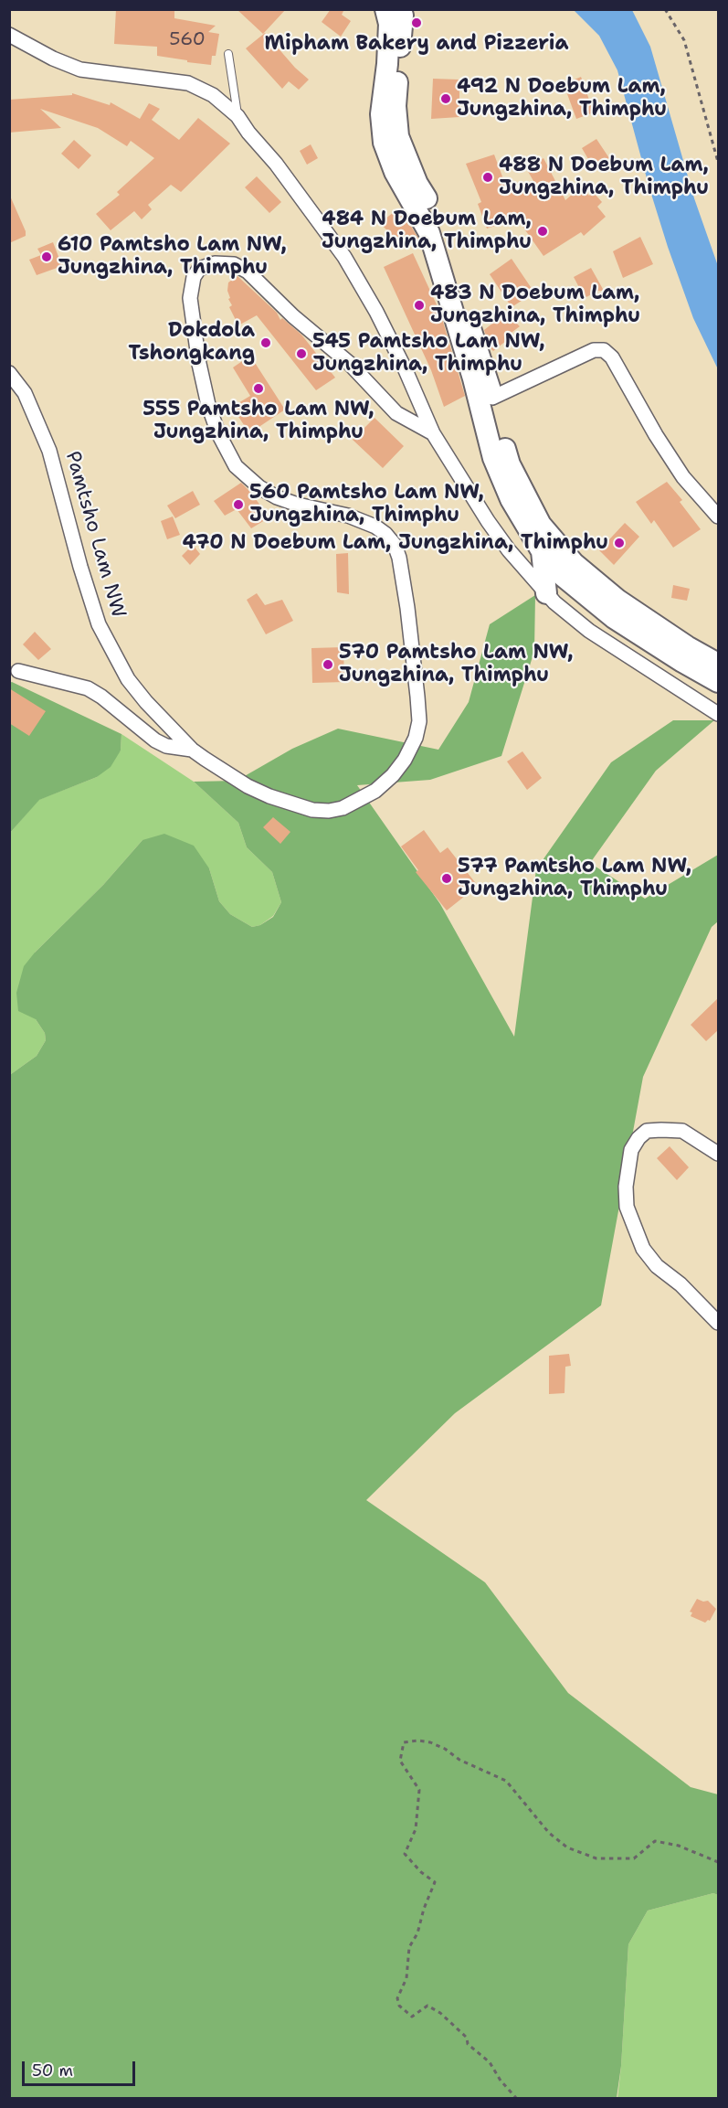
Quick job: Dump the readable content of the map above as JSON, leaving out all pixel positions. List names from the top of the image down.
{
  "streets": {
    "street": ["Pamtsho Lam NW"]
  },
  "places": [
    "Mipham Bakery and Pizzeria",
    "492 N Doebum Lam, Jungzhina, Thimphu",
    "488 N Doebum Lam, Jungzhina, Thimphu",
    "484 N Doebum Lam, Jungzhina, Thimphu",
    "610 Pamtsho Lam NW, Jungzhina, Thimphu",
    "483 N Doebum Lam, Jungzhina, Thimphu",
    "Dokdola Tshongkang",
    "545 Pamtsho Lam NW, Jungzhina, Thimphu",
    "555 Pamtsho Lam NW, Jungzhina, Thimphu",
    "560 Pamtsho Lam NW, Jungzhina, Thimphu",
    "470 N Doebum Lam, Jungzhina, Thimphu",
    "570 Pamtsho Lam NW, Jungzhina, Thimphu",
    "577 Pamtsho Lam NW, Jungzhina, Thimphu"
  ],
  "house_numbers": ["560"],
  "scale_bar": "50 m"
}
